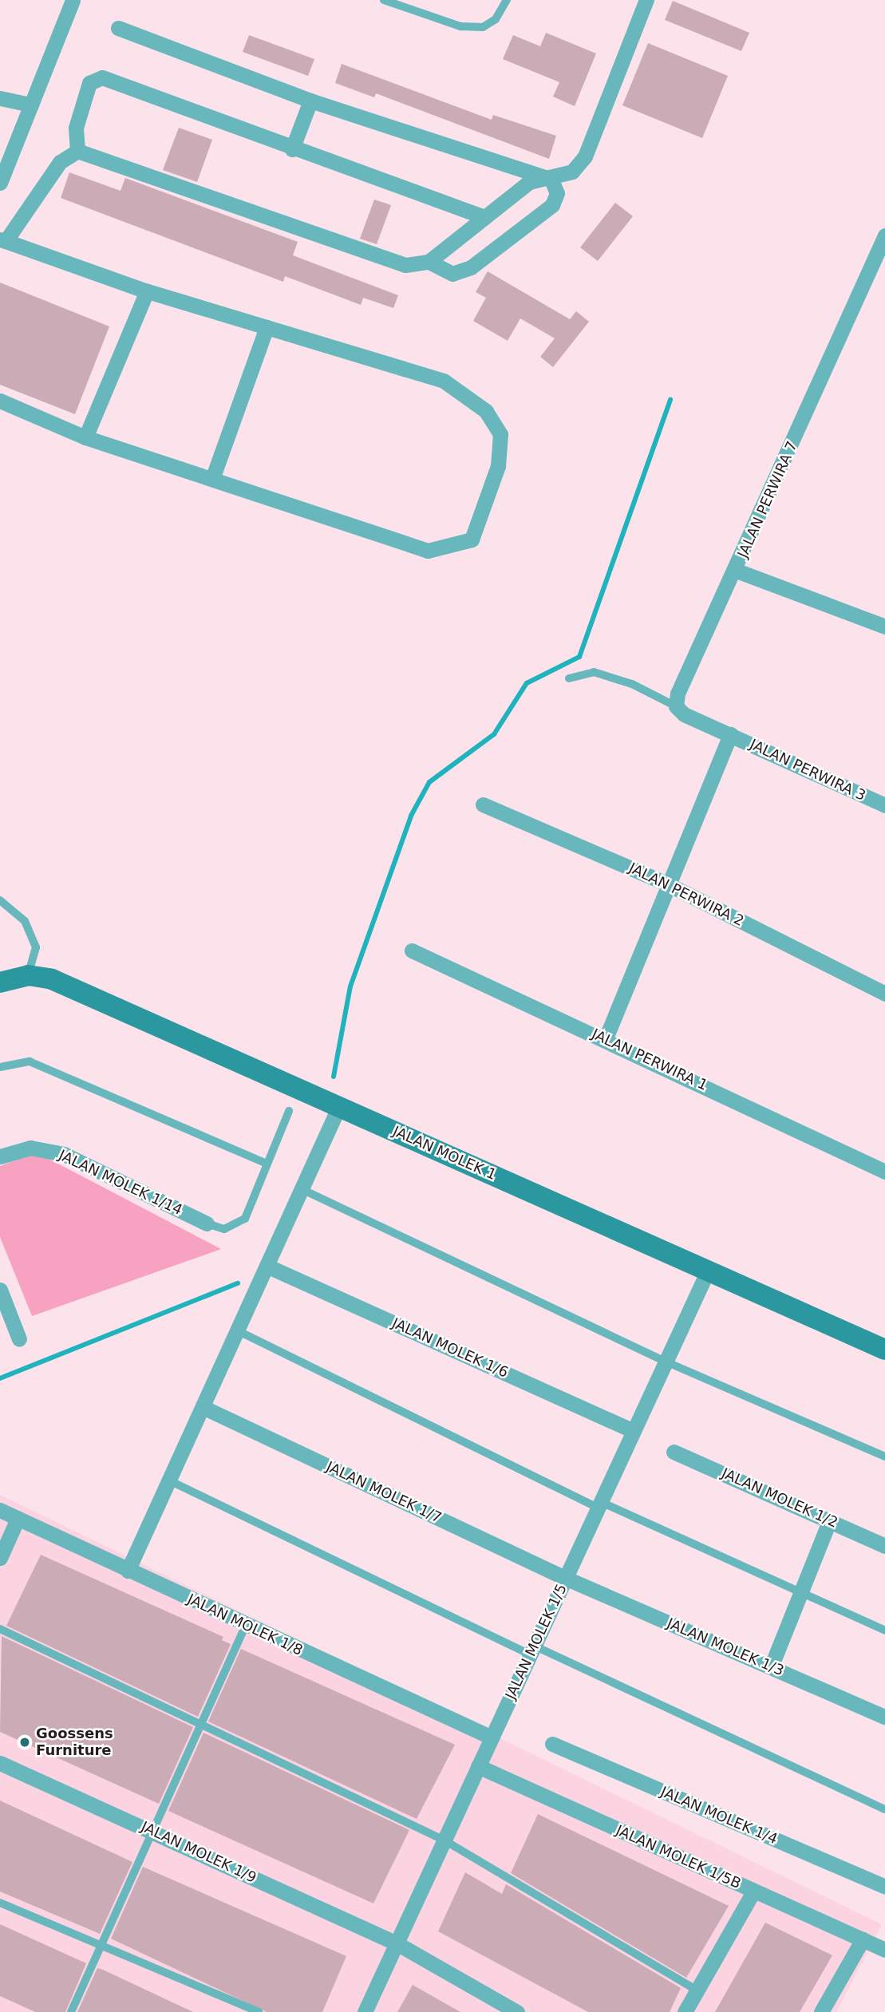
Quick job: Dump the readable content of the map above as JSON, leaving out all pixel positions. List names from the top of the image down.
{
  "streets": {
    "street": [
      "JALAN PERWIRA 7",
      "JALAN PERWIRA 3",
      "JALAN PERWIRA 2",
      "JALAN PERWIRA 1",
      "JALAN MOLEK 1",
      "JALAN MOLEK 1/14",
      "JALAN MOLEK 1/6",
      "JALAN MOLEK 1/7",
      "JALAN MOLEK 1/2",
      "JALAN MOLEK 1/8",
      "JALAN MOLEK 1/5",
      "JALAN MOLEK 1/3",
      "JALAN MOLEK 1/4",
      "JALAN MOLEK 1/9",
      "JALAN MOLEK 1/5B"
    ]
  },
  "crossings": [
    ["JALAN MOLEK 1", "JALAN MOLEK 1/5"],
    ["JALAN MOLEK 1/6", "JALAN MOLEK 1/5"],
    ["JALAN MOLEK 1/7", "JALAN MOLEK 1/5"],
    ["JALAN MOLEK 1/7", "JALAN MOLEK 1/3"],
    ["JALAN MOLEK 1/8", "JALAN MOLEK 1/5"],
    ["JALAN MOLEK 1/5", "JALAN MOLEK 1/3"],
    ["JALAN MOLEK 1/5", "JALAN MOLEK 1/9"],
    ["JALAN MOLEK 1/5", "JALAN MOLEK 1/5B"]
  ],
  "places": ["Goossens Furniture"]
}
